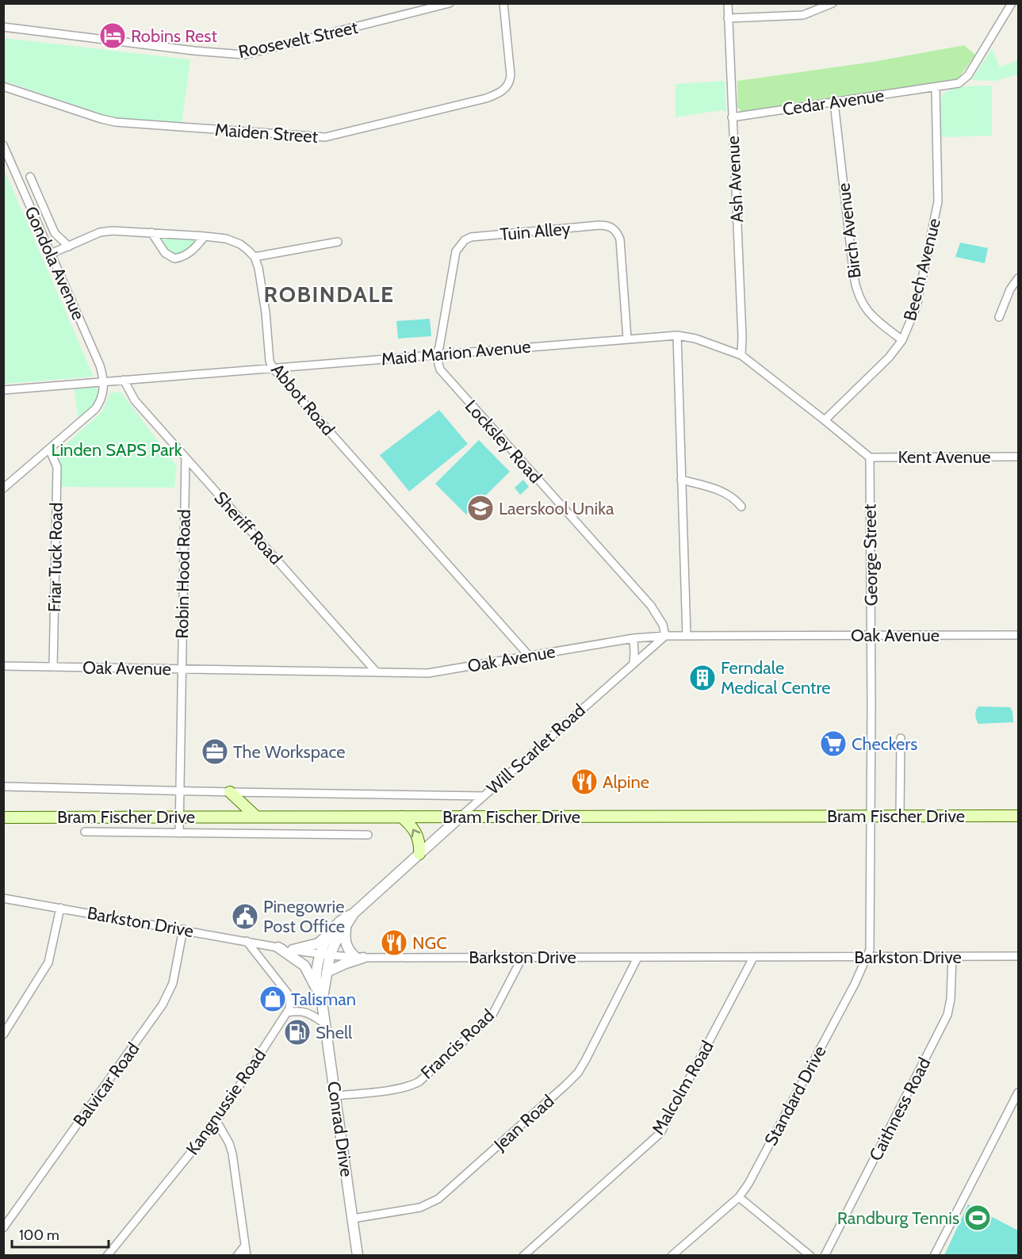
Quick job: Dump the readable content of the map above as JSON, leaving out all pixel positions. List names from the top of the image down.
{
  "streets": {
    "main road": ["Bram Fischer Drive"],
    "street": [
      "Roosevelt Street",
      "Cedar Avenue",
      "Maiden Street",
      "Ash Avenue",
      "Birch Avenue",
      "Tuin Alley",
      "Gondola Avenue",
      "Beech Avenue",
      "Maid Marion Avenue",
      "Abbot Road",
      "Locksley Road",
      "Kent Avenue",
      "Sheriff Road",
      "George Street",
      "Friar Tuck Road",
      "Robin Hood Road",
      "Oak Avenue",
      "Will Scarlet Road",
      "Barkston Drive",
      "Francis Road",
      "Balvicar Road",
      "Malcolm Road",
      "Standard Drive",
      "Kangnussie Road",
      "Caithness Road",
      "Jean Road",
      "Conrad Drive"
    ]
  },
  "crossings": [
    ["Cedar Avenue", "Ash Avenue"],
    ["Cedar Avenue", "Birch Avenue"],
    ["Cedar Avenue", "Beech Avenue"],
    ["Ash Avenue", "Maid Marion Avenue"],
    ["Birch Avenue", "Beech Avenue"],
    ["Tuin Alley", "Maid Marion Avenue"],
    ["Tuin Alley", "Locksley Road"],
    ["Gondola Avenue", "Maid Marion Avenue"],
    ["Beech Avenue", "Maid Marion Avenue"],
    ["Maid Marion Avenue", "Abbot Road"],
    ["Maid Marion Avenue", "Locksley Road"],
    ["Maid Marion Avenue", "Kent Avenue"],
    ["Maid Marion Avenue", "Sheriff Road"],
    ["Maid Marion Avenue", "George Street"],
    ["Abbot Road", "Oak Avenue"],
    ["Locksley Road", "Oak Avenue"],
    ["Locksley Road", "Will Scarlet Road"],
    ["Kent Avenue", "George Street"],
    ["Sheriff Road", "Robin Hood Road"],
    ["Sheriff Road", "Oak Avenue"],
    ["George Street", "Oak Avenue"],
    ["George Street", "Bram Fischer Drive"],
    ["George Street", "Standard Drive"],
    ["Friar Tuck Road", "Oak Avenue"],
    ["Robin Hood Road", "Oak Avenue"],
    ["Robin Hood Road", "Bram Fischer Drive"],
    ["Oak Avenue", "Will Scarlet Road"],
    ["Will Scarlet Road", "Bram Fischer Drive"],
    ["Will Scarlet Road", "Barkston Drive"],
    ["Will Scarlet Road", "Conrad Drive"],
    ["Barkston Drive", "Francis Road"],
    ["Barkston Drive", "Balvicar Road"],
    ["Barkston Drive", "Malcolm Road"],
    ["Barkston Drive", "Standard Drive"],
    ["Barkston Drive", "Caithness Road"],
    ["Barkston Drive", "Jean Road"],
    ["Barkston Drive", "Conrad Drive"],
    ["Francis Road", "Conrad Drive"],
    ["Jean Road", "Conrad Drive"]
  ],
  "districts": ["ROBINDALE"],
  "parks": ["Linden SAPS Park"],
  "places": {
    "hotel": ["Robins Rest"],
    "school or university": ["Laerskool Unika"],
    "building": ["Ferndale Medical Centre"],
    "supermarket": ["Checkers"],
    "office": ["The Workspace"],
    "restaurant": ["Alpine", "NGC"],
    "public building": ["Pinegowrie Post Office"],
    "shop": ["Talisman"],
    "fuel station": ["Shell"],
    "sports": ["Randburg Tennis"]
  },
  "scale_bar": "100 m"
}
